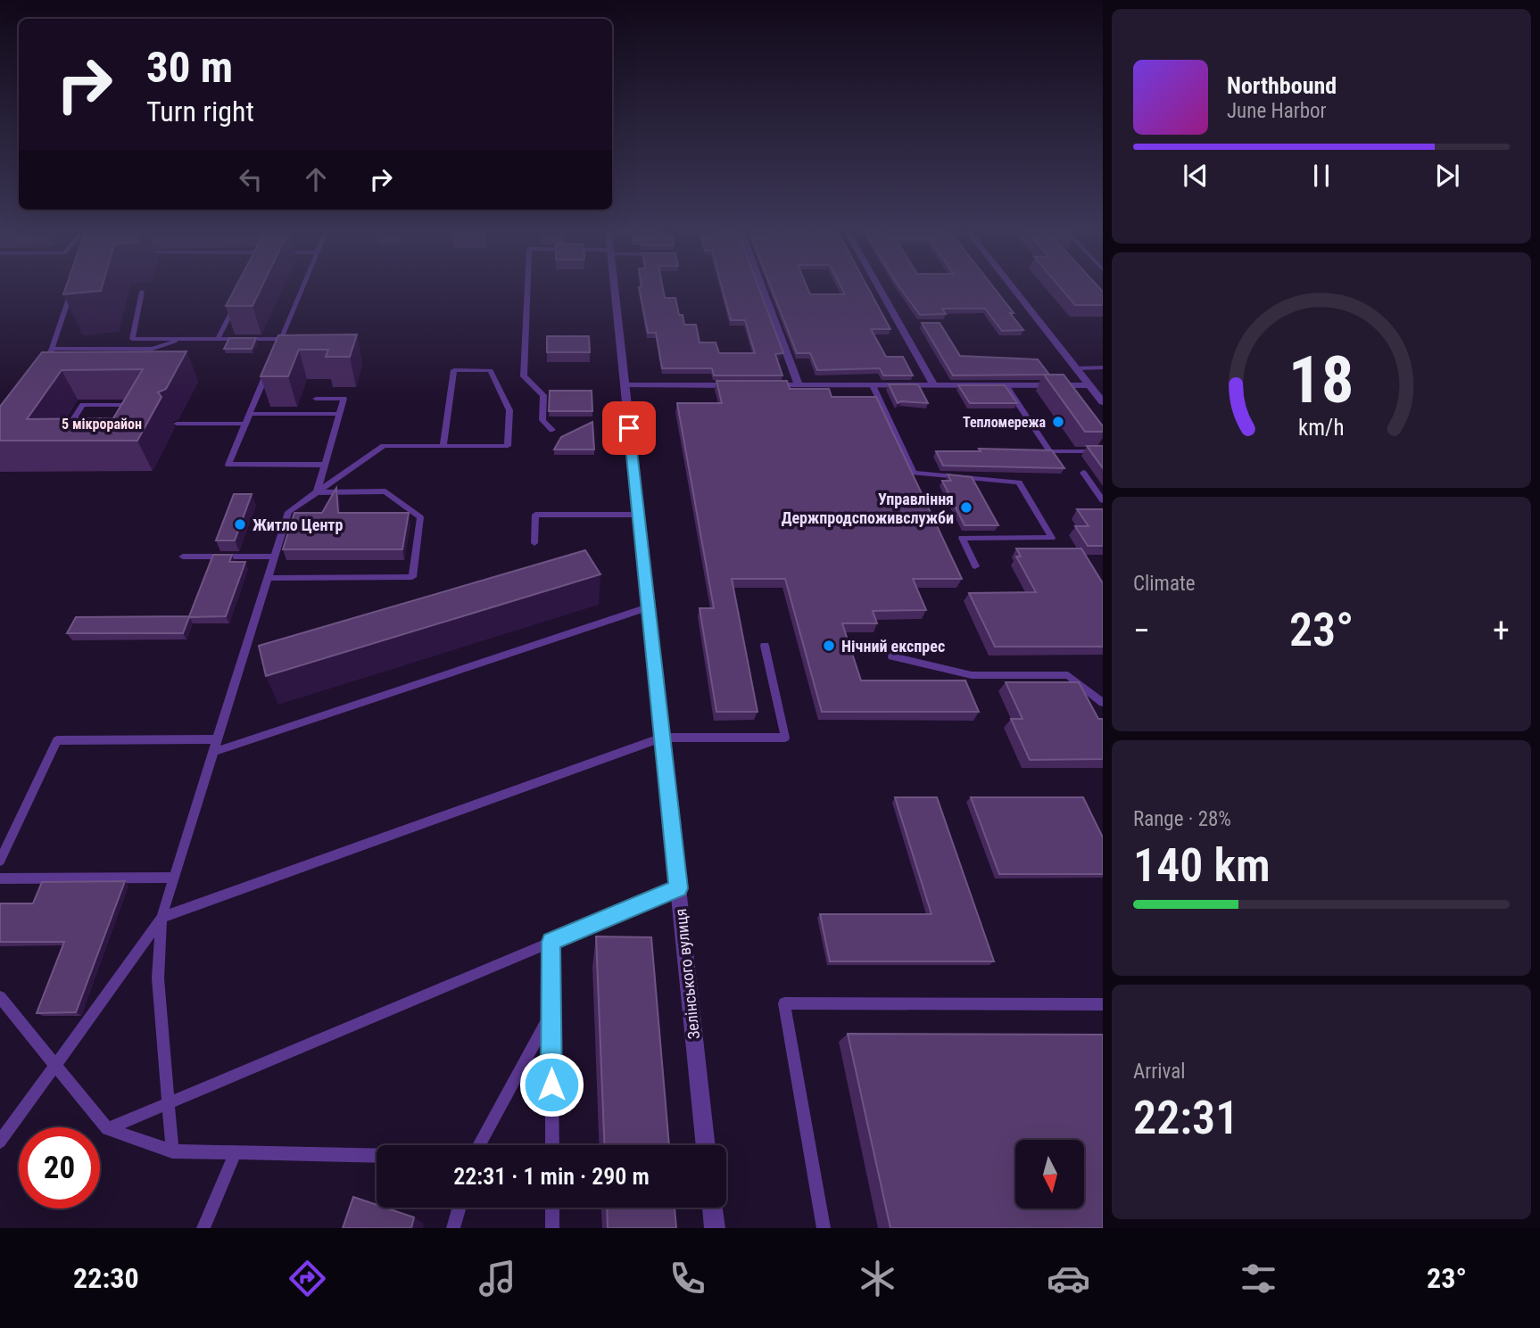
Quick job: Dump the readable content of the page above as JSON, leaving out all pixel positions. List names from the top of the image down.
{
  "streets": {
    "street": ["Зелінського вулиця"]
  },
  "districts": ["5 мікрорайон"],
  "places": [
    "Тепломережа",
    "Управління Держпродспоживслужби",
    "Житло Центр",
    "Нічний експрес"
  ],
  "north": "bottom",
  "page": {
    "turn": ["30 m", "Turn right"],
    "song": ["Northbound", "June Harbor"],
    "tile": [
      "Climate",
      ["Range · 28%", "140 km"],
      ["Arrival", "22:31"]
    ],
    "heat": ["−", "23°", "+"],
    "limit": "20",
    "trip": "22:31 · 1 min · 290 m",
    "tabs": ["22:30", "23°"],
    "gauge": ["18", "km/h"]
  }
}
